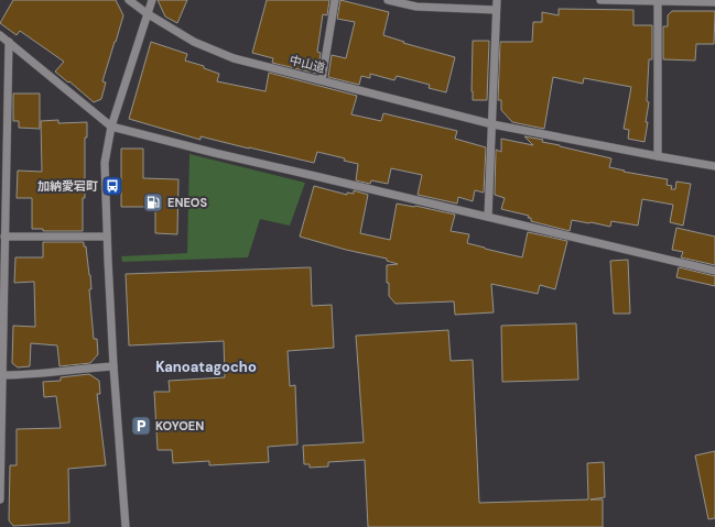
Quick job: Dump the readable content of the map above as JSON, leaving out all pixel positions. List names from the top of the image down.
{
  "streets": {
    "street": ["中山道"]
  },
  "districts": ["Kanoatagocho"],
  "places": {
    "bus stop": ["加納愛宕町"],
    "fuel station": ["ENEOS"],
    "parking": ["KOYOEN"]
  }
}
